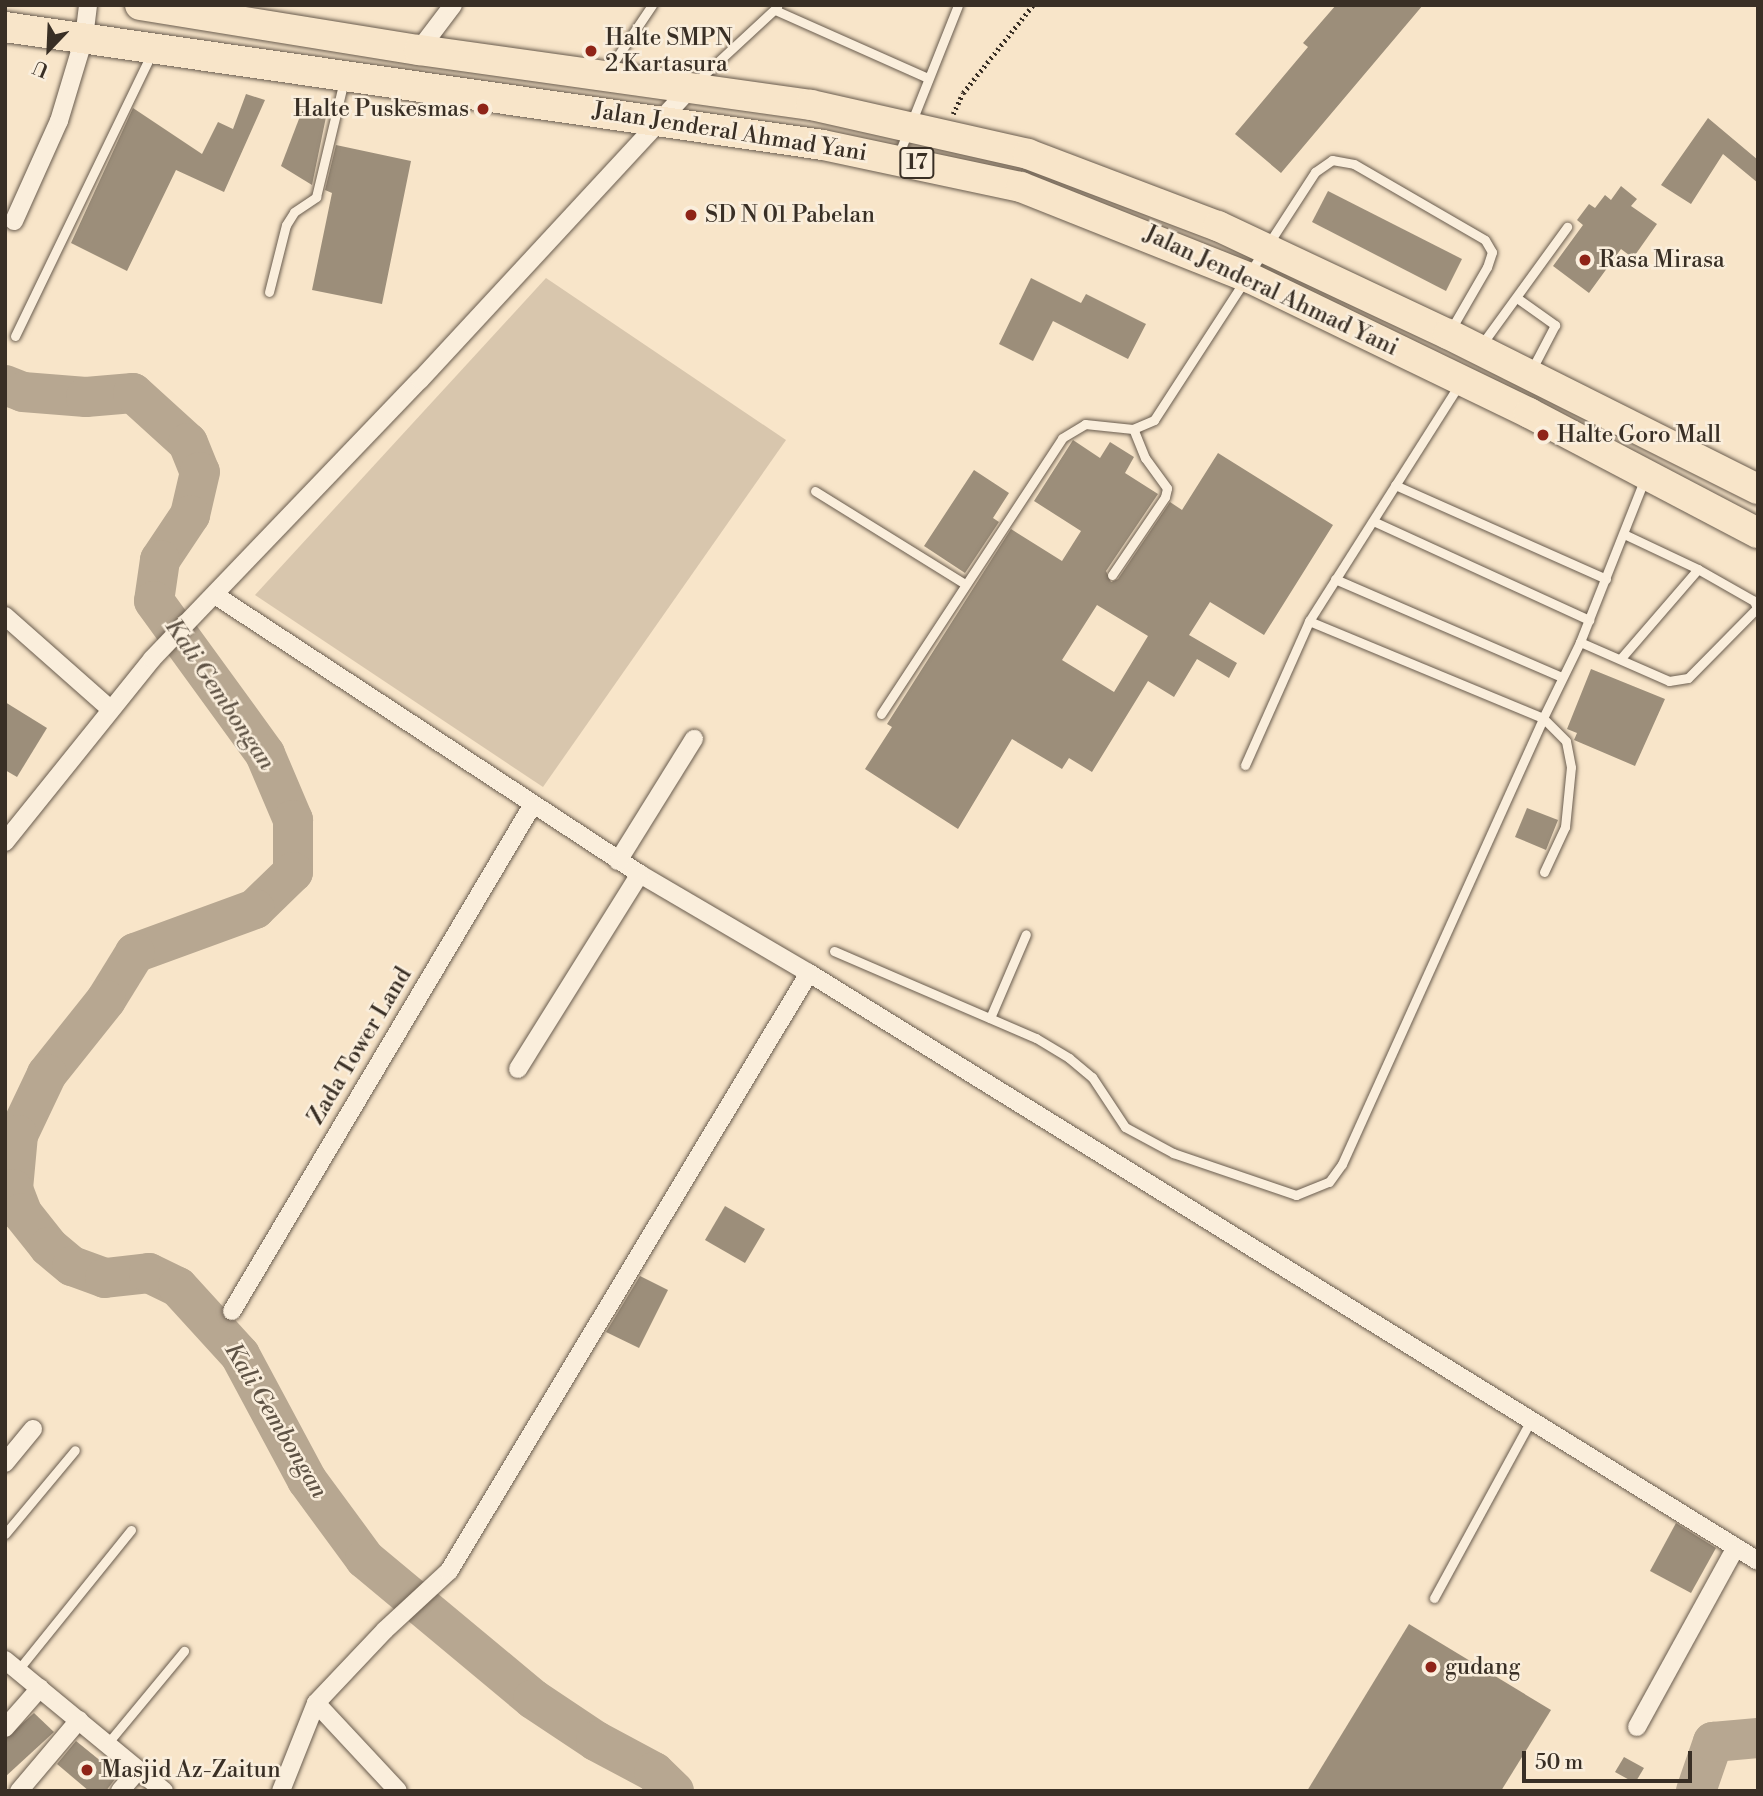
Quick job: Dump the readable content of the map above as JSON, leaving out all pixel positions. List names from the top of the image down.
{
  "streets": {
    "highway": ["Jalan Jenderal Ahmad Yani", "17"],
    "street": ["Zada Tower Land"]
  },
  "water": ["Kali Gembongan"],
  "places": [
    "Halte SMPN 2 Kartasura",
    "Halte Puskesmas",
    "SD N 01 Pabelan",
    "Rasa Mirasa",
    "Halte Goro Mall",
    "gudang",
    "Masjid Az-Zaitun"
  ],
  "scale_bar": "50 m",
  "north": "bottom left"
}
